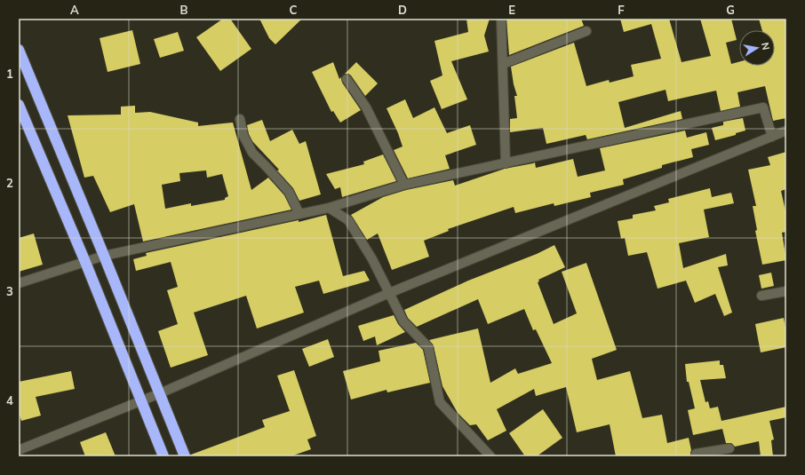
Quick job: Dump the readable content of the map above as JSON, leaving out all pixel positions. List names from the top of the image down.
{
  "north": "right",
  "grid": {
    "columns": [
      "A",
      "B",
      "C",
      "D",
      "E",
      "F",
      "G"
    ],
    "rows": [
      "1",
      "2",
      "3",
      "4"
    ]
  }
}
